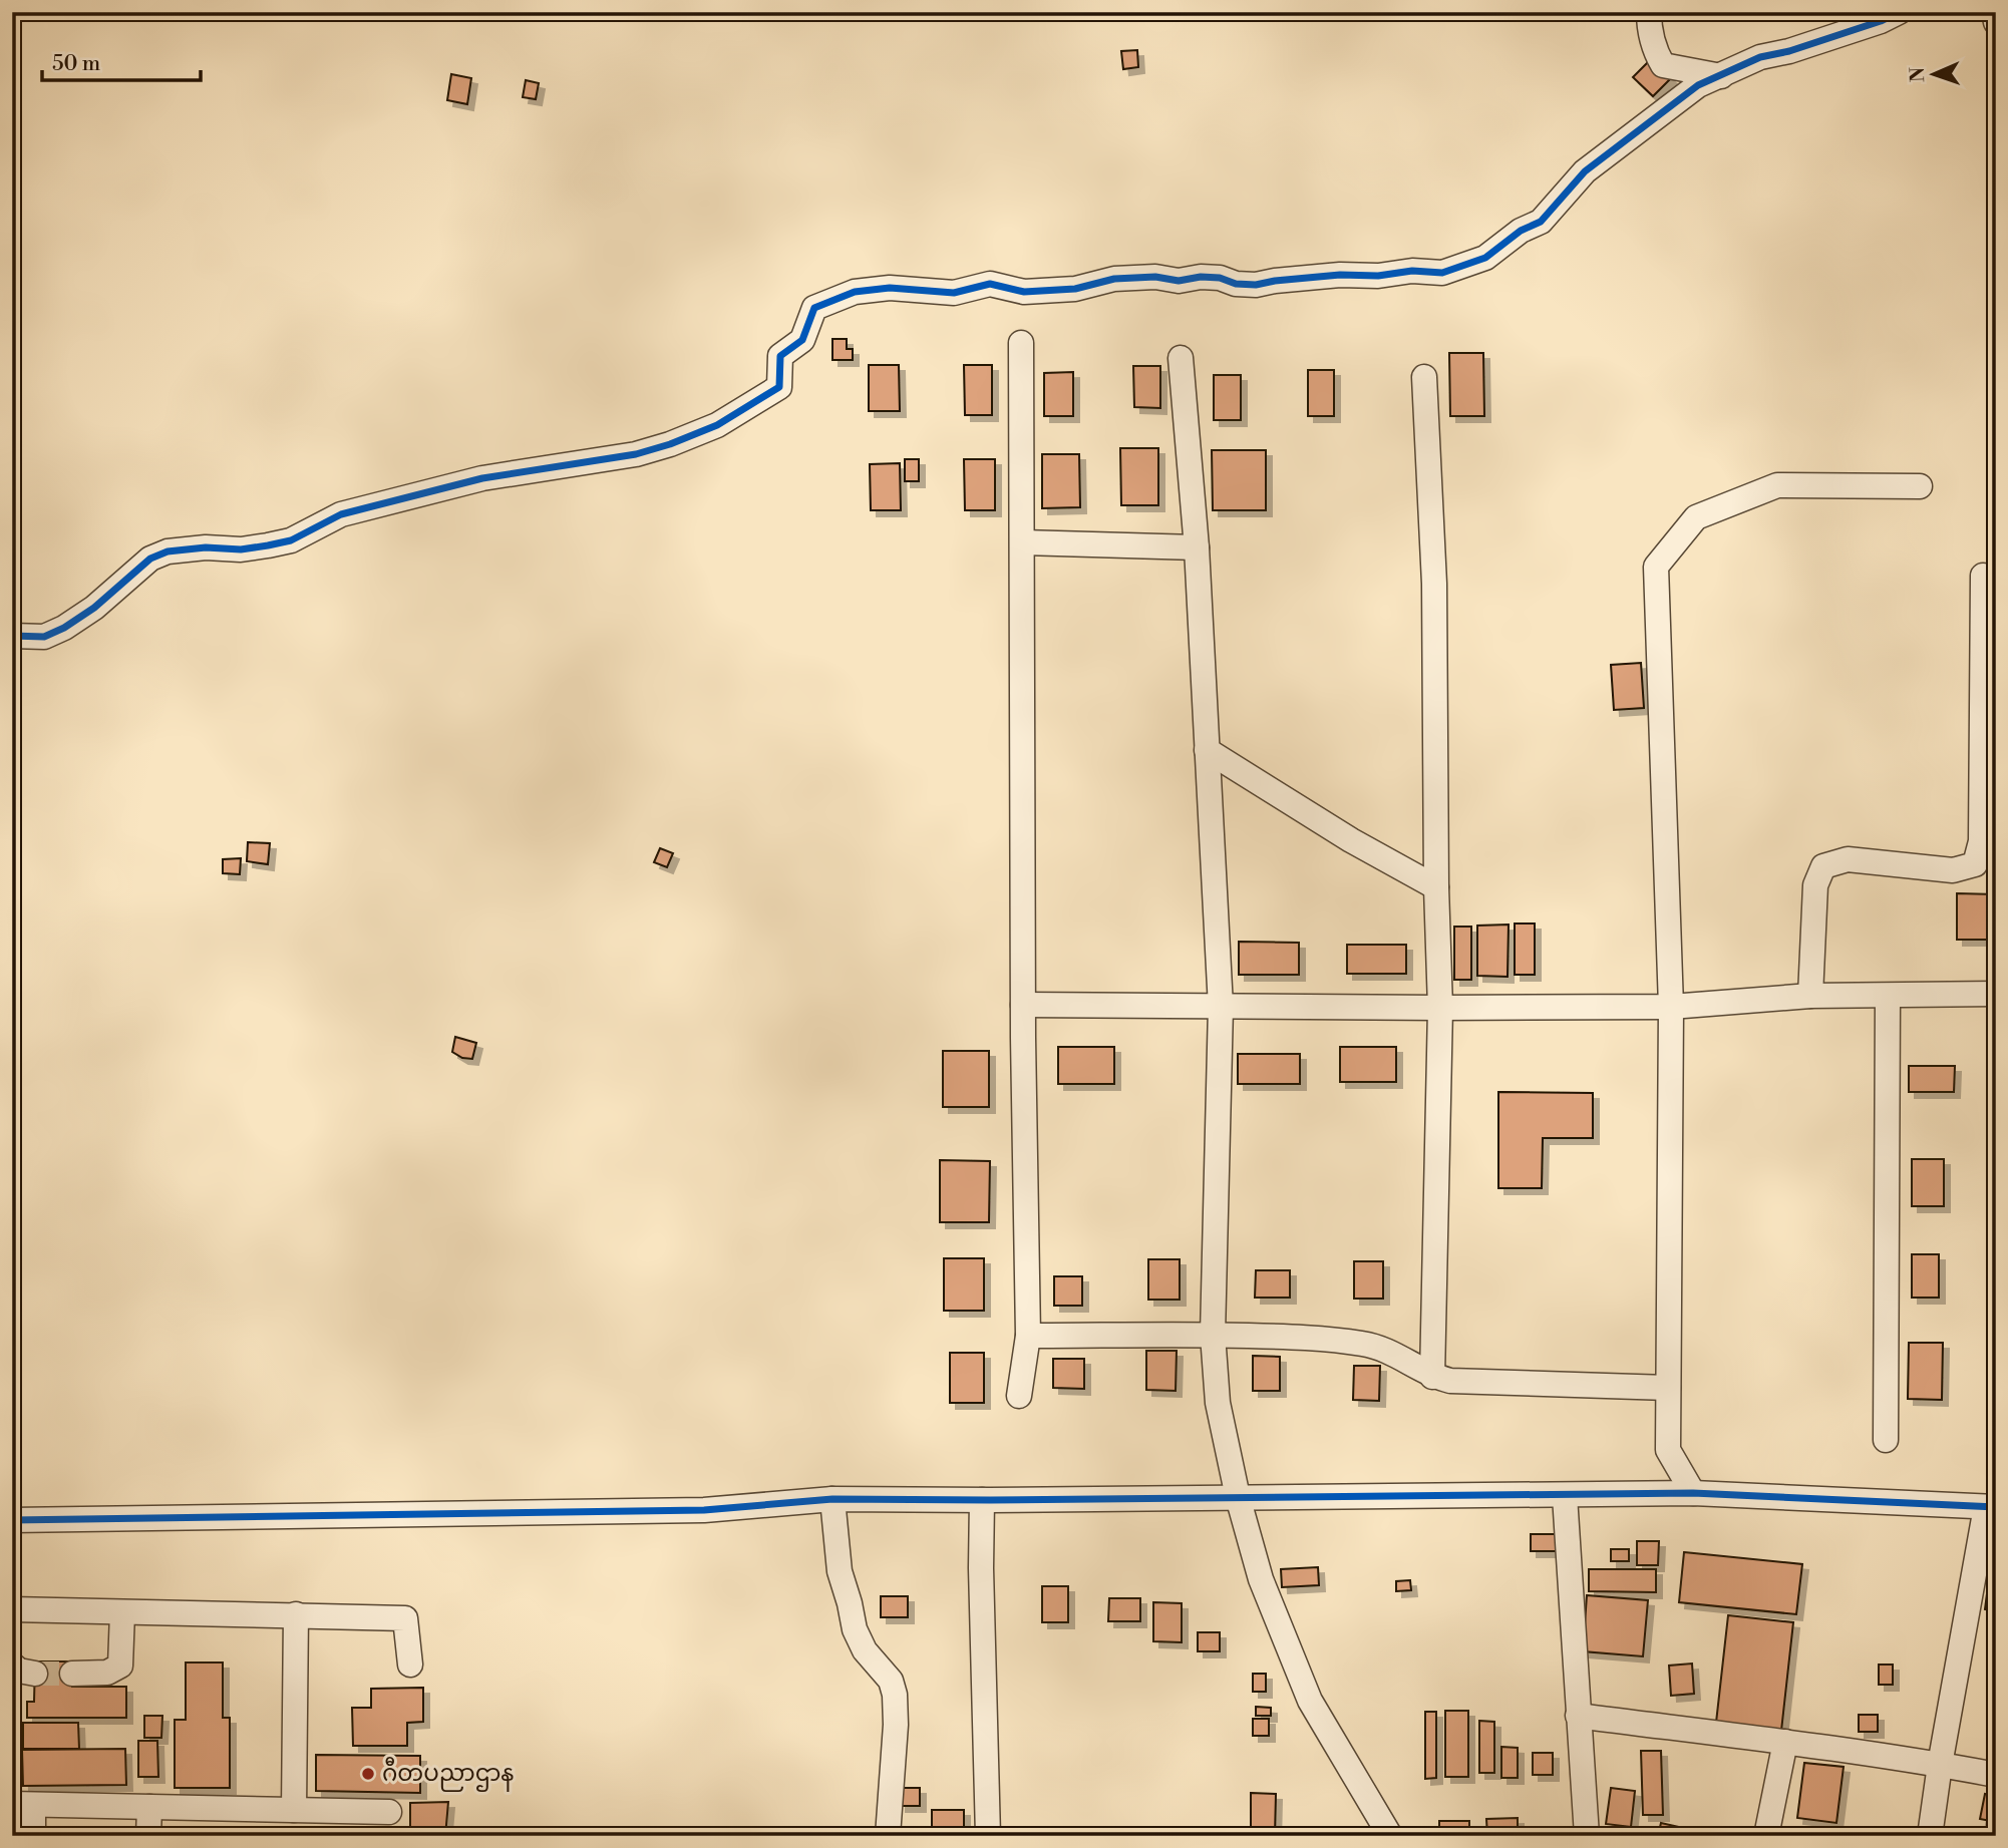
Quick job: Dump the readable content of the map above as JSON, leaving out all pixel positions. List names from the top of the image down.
{
  "places": ["ဂီတပညာဌာန"],
  "scale_bar": "50 m",
  "north": "left"
}
